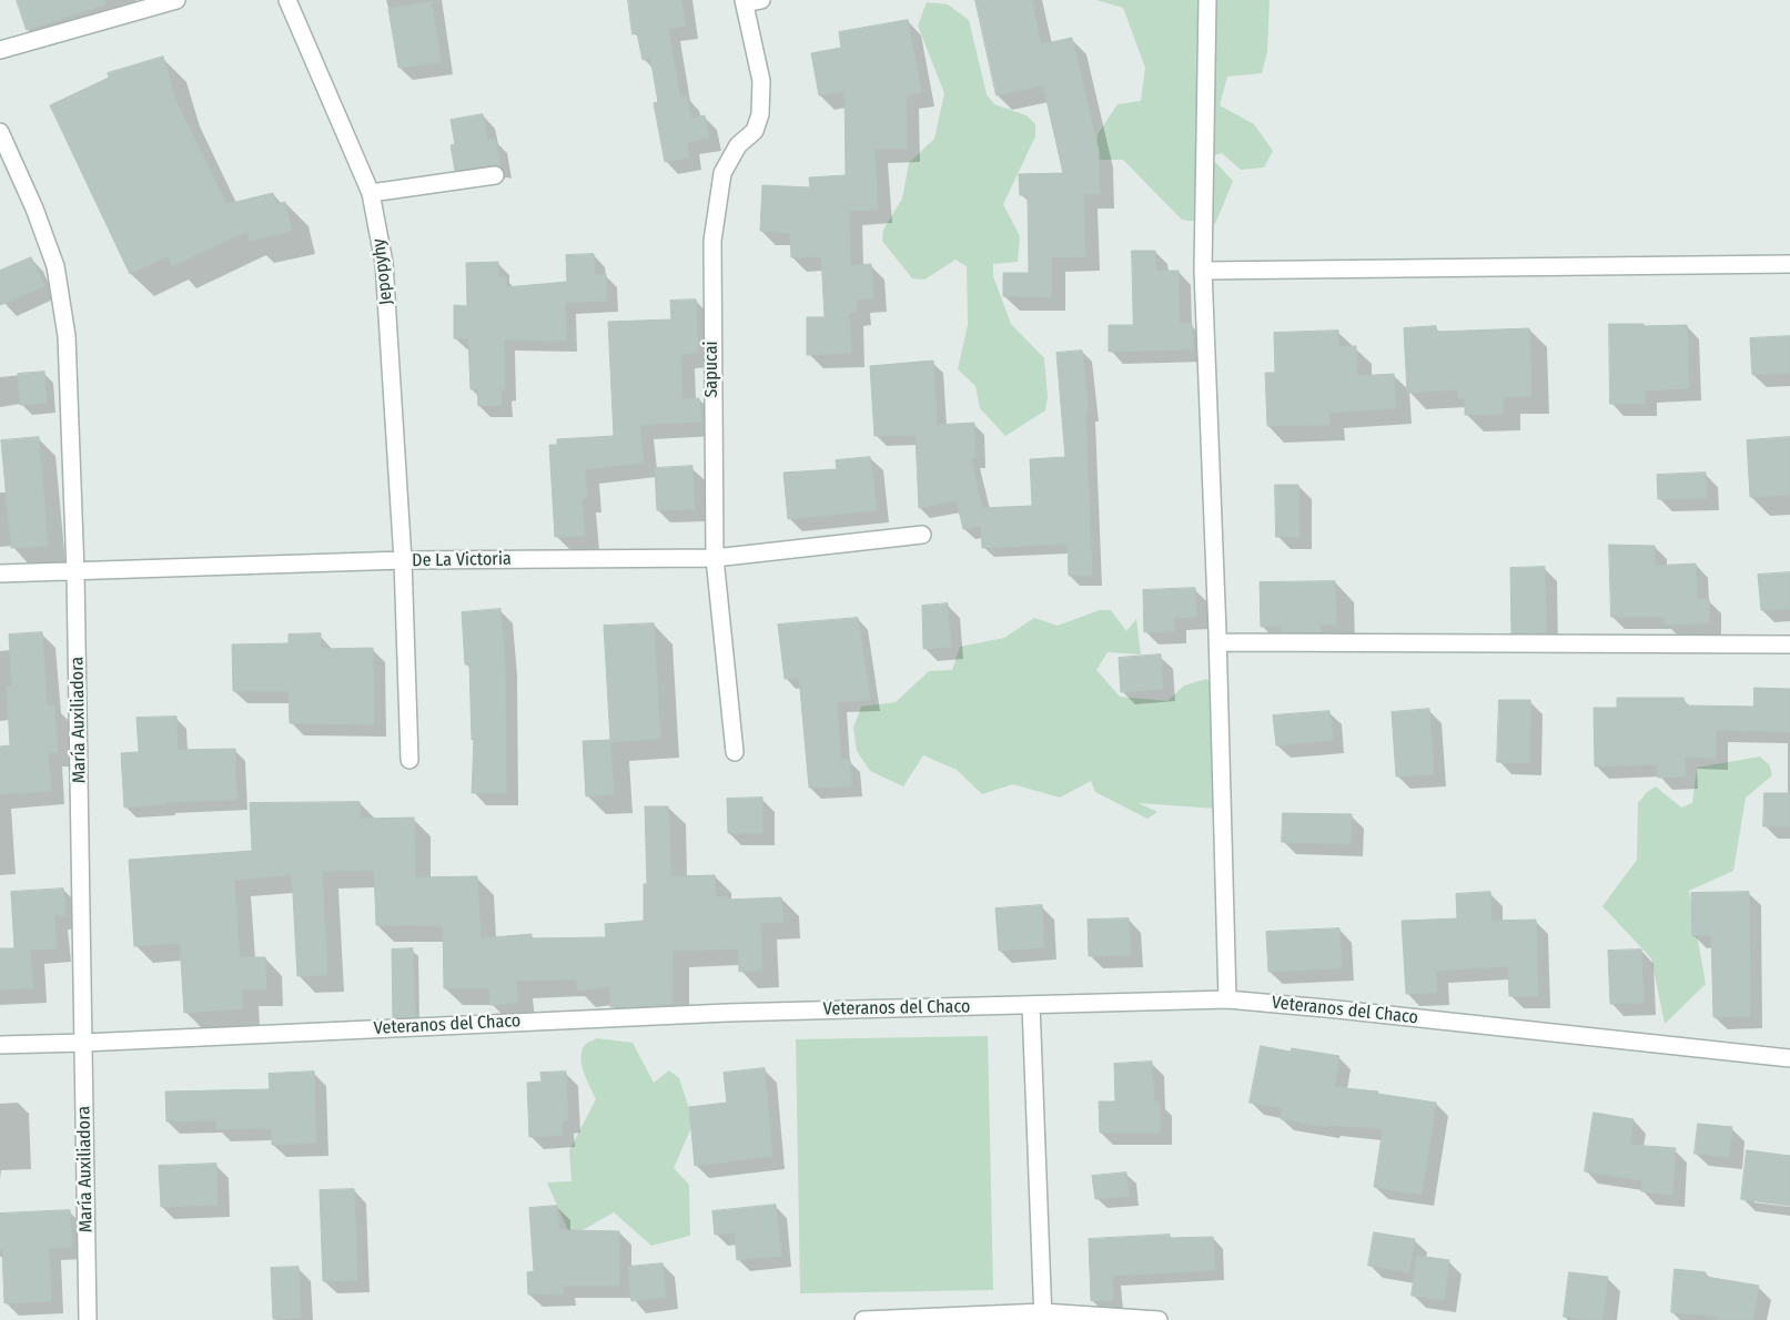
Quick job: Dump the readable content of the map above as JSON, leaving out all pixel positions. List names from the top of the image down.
{
  "streets": {
    "street": [
      "Jepopyhy",
      "Sapucai",
      "De La Victoria",
      "María Auxiliadora",
      "Veteranos del Chaco"
    ]
  },
  "crossings": [
    ["Jepopyhy", "De La Victoria"],
    ["Sapucai", "De La Victoria"],
    ["De La Victoria", "María Auxiliadora"],
    ["María Auxiliadora", "Veteranos del Chaco"]
  ]
}
